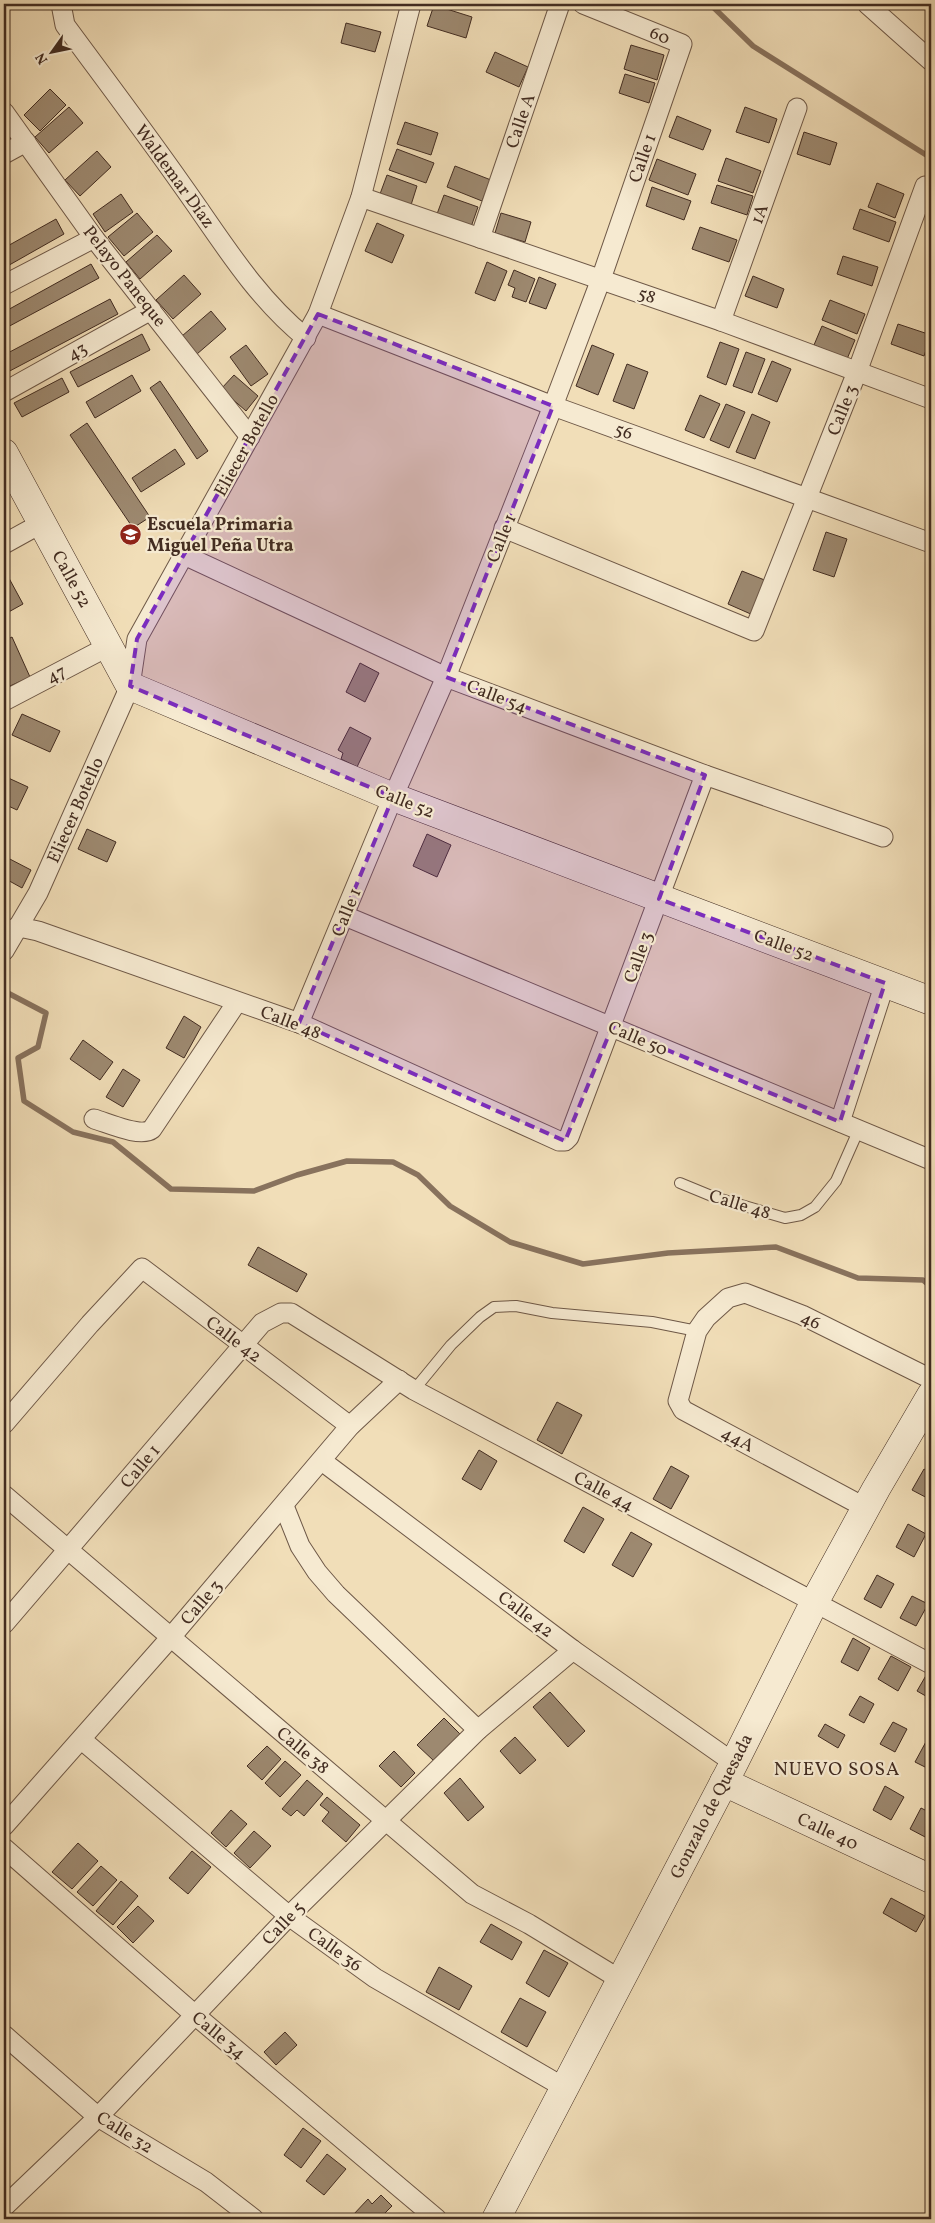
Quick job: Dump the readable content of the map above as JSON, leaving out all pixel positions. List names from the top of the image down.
{
  "streets": {
    "street": [
      "60",
      "Calle A",
      "Calle 1",
      "Waldemar Díaz",
      "1A",
      "Pelayo Paneque",
      "58",
      "43",
      "Calle 3",
      "56",
      "Eliecer Botello",
      "Calle 52",
      "47",
      "Calle 54",
      "Calle 48",
      "Calle 50",
      "46",
      "Calle 42",
      "44A",
      "Calle 44",
      "Calle 38",
      "Gonzalo de Quesada",
      "Calle 40",
      "Calle 5",
      "Calle 36",
      "Calle 34",
      "Calle 32"
    ]
  },
  "crossings": [
    ["60", "Calle 1"],
    ["Calle A", "58"],
    ["Calle 1", "58"],
    ["Calle 1", "Calle 3"],
    ["Calle 1", "56"],
    ["Calle 1", "Calle 52"],
    ["Calle 1", "Calle 54"],
    ["Calle 1", "Calle 48"],
    ["Calle 1", "Calle 50"],
    ["Calle 1", "Calle 42"],
    ["Calle 1", "Calle 44"],
    ["Calle 1", "Calle 38"],
    ["Waldemar Díaz", "Eliecer Botello"],
    ["1A", "58"],
    ["Pelayo Paneque", "43"],
    ["Pelayo Paneque", "Eliecer Botello"],
    ["58", "Calle 3"],
    ["58", "Eliecer Botello"],
    ["Calle 3", "56"],
    ["Calle 3", "Calle 52"],
    ["Calle 3", "Calle 54"],
    ["Calle 3", "Calle 48"],
    ["Calle 3", "Calle 50"],
    ["Calle 3", "Calle 42"],
    ["Calle 3", "Calle 44"],
    ["Calle 3", "Calle 38"],
    ["Calle 3", "Calle 36"],
    ["56", "Eliecer Botello"],
    ["Eliecer Botello", "Calle 52"],
    ["Eliecer Botello", "Calle 54"],
    ["Eliecer Botello", "Calle 48"],
    ["Calle 52", "47"],
    ["Calle 48", "Calle 50"],
    ["46", "44A"],
    ["46", "Gonzalo de Quesada"],
    ["Calle 42", "Gonzalo de Quesada"],
    ["Calle 42", "Calle 40"],
    ["Calle 42", "Calle 5"],
    ["44A", "Gonzalo de Quesada"],
    ["Calle 44", "Gonzalo de Quesada"],
    ["Calle 38", "Gonzalo de Quesada"],
    ["Calle 38", "Calle 5"],
    ["Gonzalo de Quesada", "Calle 40"],
    ["Gonzalo de Quesada", "Calle 36"],
    ["Calle 5", "Calle 36"],
    ["Calle 5", "Calle 34"],
    ["Calle 5", "Calle 32"]
  ],
  "districts": ["NUEVO SOSA"],
  "places": {
    "school or university": ["Escuela Primaria Miguel Peña Utra"]
  },
  "north": "bottom left"
}
